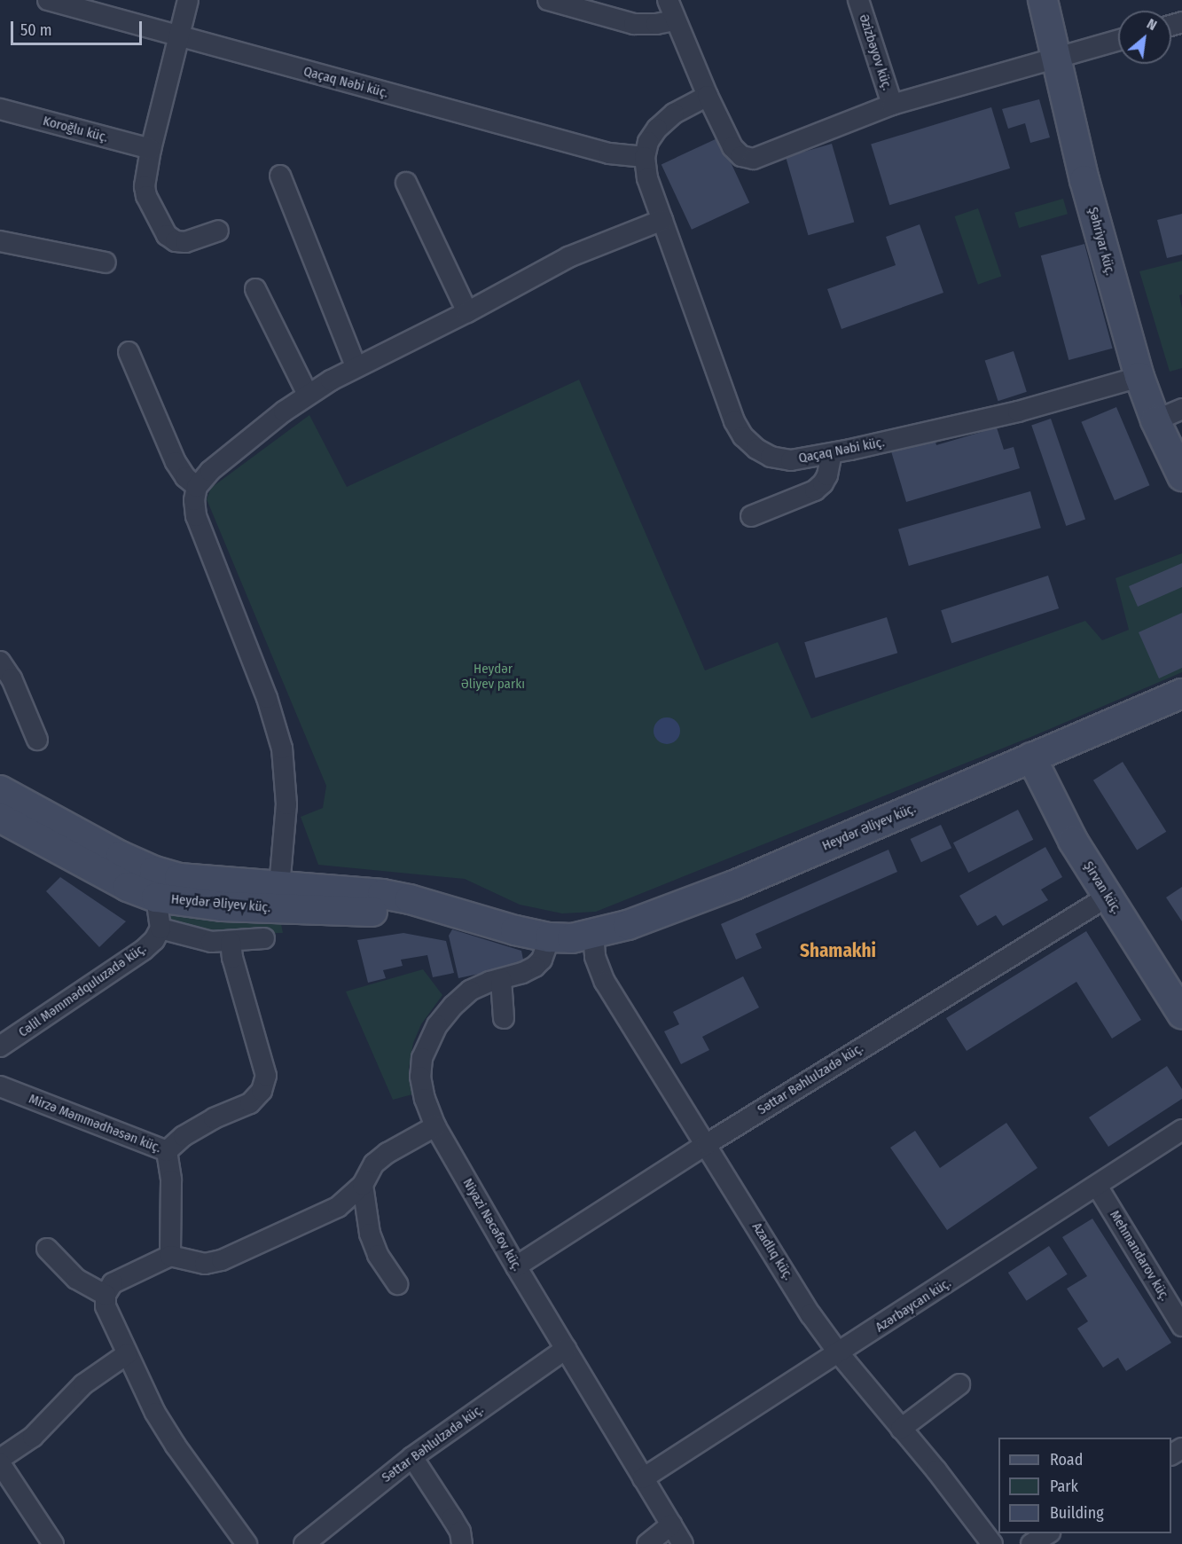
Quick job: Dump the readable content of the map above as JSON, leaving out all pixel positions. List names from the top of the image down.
{
  "streets": {
    "street": [
      "Əzizbəyov küç.",
      "Qaçaq Nəbi küç.",
      "Koroğlu küç.",
      "Şəhriyar küç.",
      "Heydər Əliyev küç.",
      "Şirvan küç.",
      "Cəlil Məmmədquluzadə küç.",
      "Səttar Bəhlulzadə küç.",
      "Mirzə Məmmədhəsən küç.",
      "Niyazi Nəcəfov küç.",
      "Azadlıq küç.",
      "Mehmandarov küç.",
      "Azərbaycan küç."
    ]
  },
  "crossings": [
    ["Qaçaq Nəbi küç.", "Şəhriyar küç."],
    ["Heydər Əliyev küç.", "Şirvan küç."],
    ["Heydər Əliyev küç.", "Niyazi Nəcəfov küç."],
    ["Heydər Əliyev küç.", "Azadlıq küç."],
    ["Şirvan küç.", "Səttar Bəhlulzadə küç."],
    ["Səttar Bəhlulzadə küç.", "Niyazi Nəcəfov küç."],
    ["Səttar Bəhlulzadə küç.", "Azadlıq küç."],
    ["Niyazi Nəcəfov küç.", "Azərbaycan küç."],
    ["Azadlıq küç.", "Azərbaycan küç."],
    ["Mehmandarov küç.", "Azərbaycan küç."]
  ],
  "districts": ["Shamakhi"],
  "parks": ["Heydər Əliyev parkı"],
  "legend": ["Road", "Park", "Building"],
  "scale_bar": "50 m",
  "north": "top right"
}
